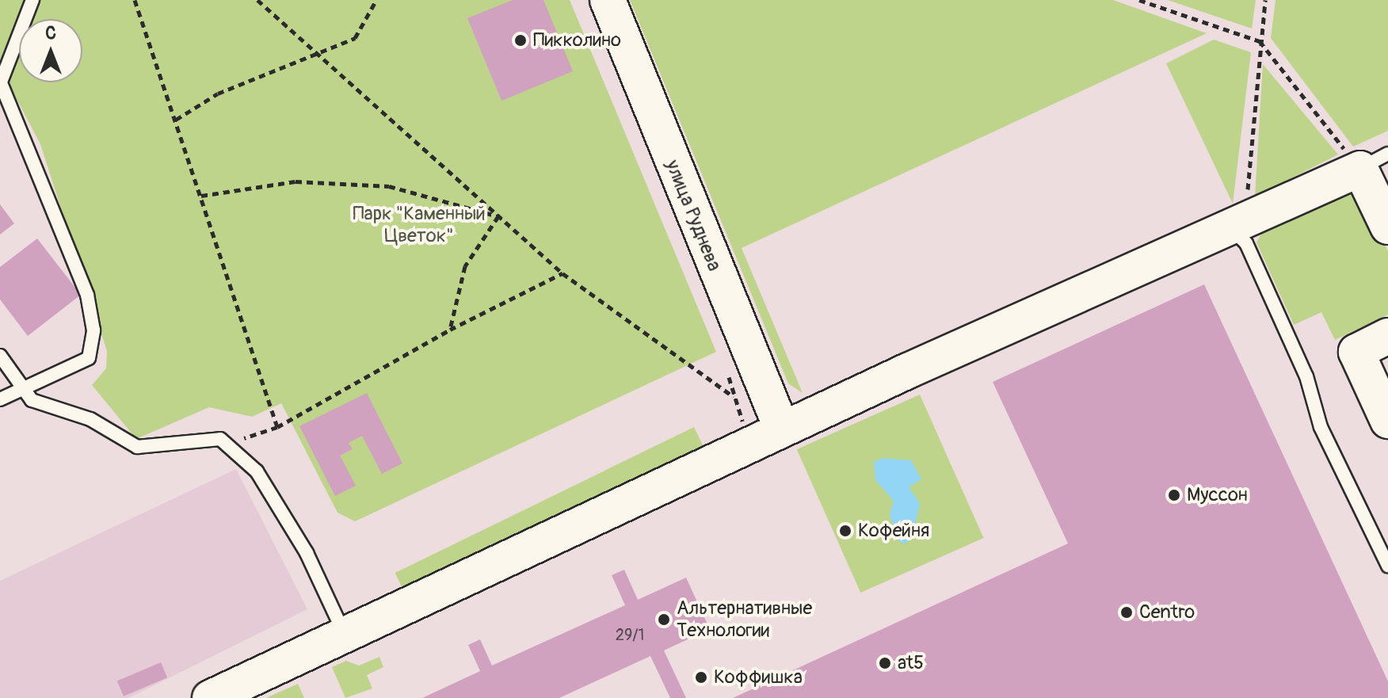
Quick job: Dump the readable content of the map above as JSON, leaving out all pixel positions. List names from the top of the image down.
{
  "streets": {
    "street": ["улица Руднева"]
  },
  "parks": ["Парк \"Каменный Цветок\""],
  "places": [
    "Пикколино",
    "Муссон",
    "Кофейня",
    "Centro",
    "Альтернативные Технологии",
    "at5",
    "Коффишка"
  ],
  "house_numbers": ["29/1"],
  "north": "top"
}
